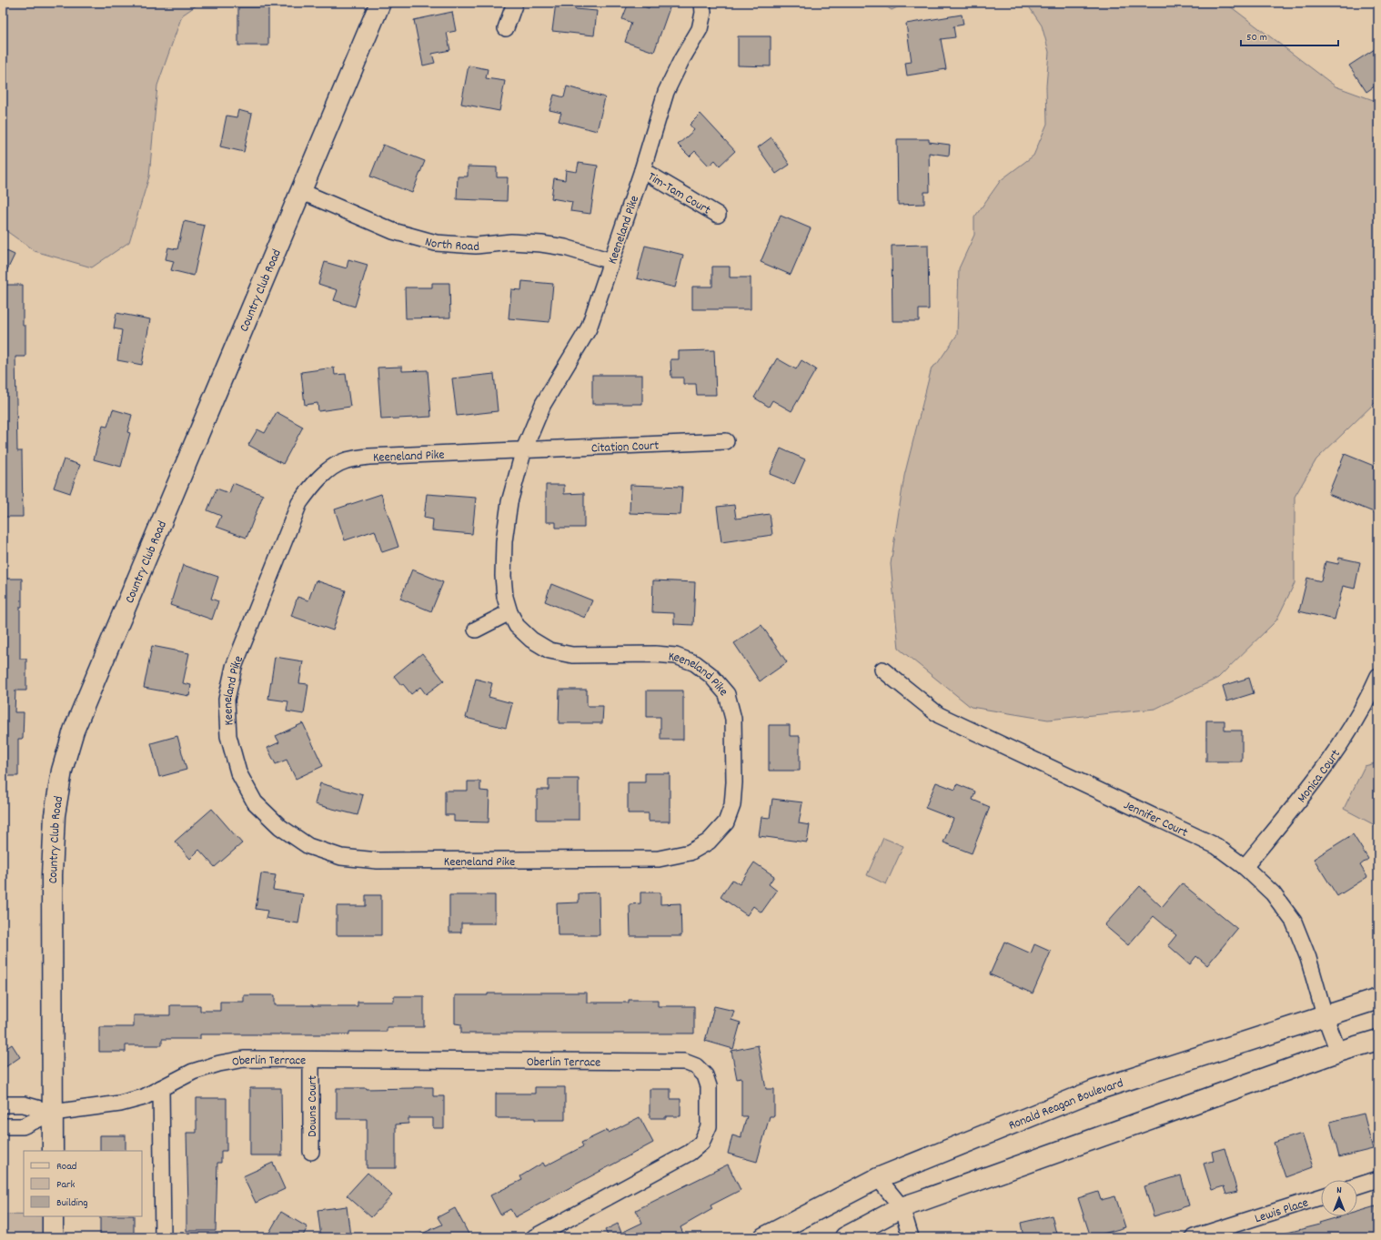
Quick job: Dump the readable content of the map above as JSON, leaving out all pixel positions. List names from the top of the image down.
{
  "streets": {
    "main road": ["Country Club Road", "Ronald Reagan Boulevard"],
    "street": [
      "Tim-Tam Court",
      "Keeneland Pike",
      "North Road",
      "Citation Court",
      "Monica Court",
      "Jennifer Court",
      "Oberlin Terrace",
      "Downs Court",
      "Lewis Place"
    ]
  },
  "crossings": [
    ["Tim-Tam Court", "Keeneland Pike"],
    ["Keeneland Pike", "North Road"],
    ["Keeneland Pike", "Citation Court"],
    ["North Road", "Country Club Road"],
    ["Country Club Road", "Oberlin Terrace"],
    ["Monica Court", "Jennifer Court"],
    ["Jennifer Court", "Ronald Reagan Boulevard"],
    ["Oberlin Terrace", "Downs Court"]
  ],
  "legend": ["Road", "Park", "Building"],
  "scale_bar": "50 m",
  "north": "top"
}
